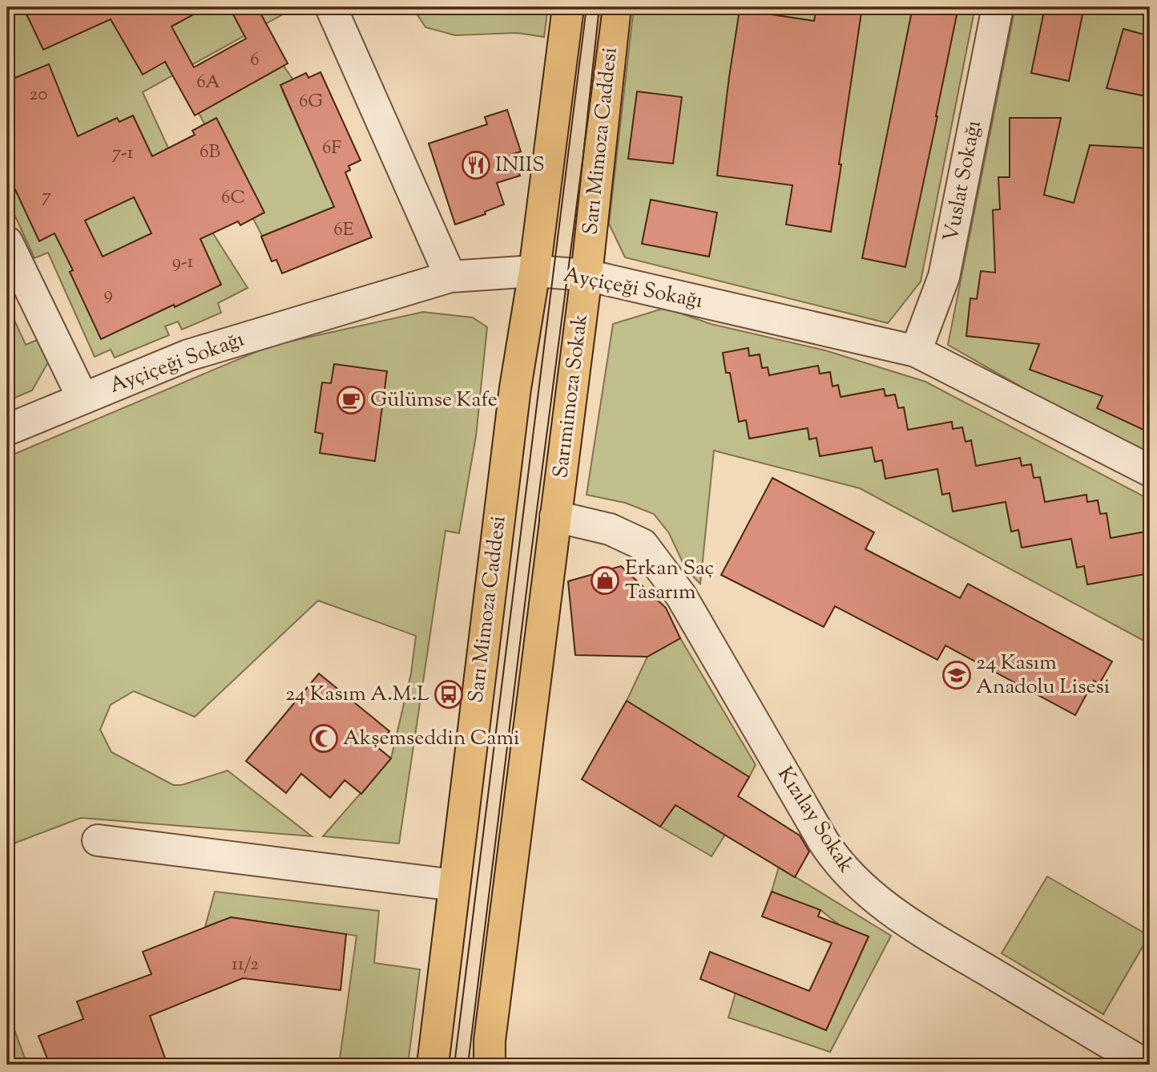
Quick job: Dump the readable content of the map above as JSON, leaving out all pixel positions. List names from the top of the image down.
{
  "streets": {
    "main road": ["Sarı Mimoza Caddesi", "Sarımimoza Sokak"],
    "street": ["Vuslat Sokağı", "Ayçiçeği Sokağı", "Kızılay Sokak"]
  },
  "crossings": [
    ["Sarı Mimoza Caddesi", "Ayçiçeği Sokağı"],
    ["Sarı Mimoza Caddesi", "Sarımimoza Sokak"],
    ["Vuslat Sokağı", "Ayçiçeği Sokağı"],
    ["Ayçiçeği Sokağı", "Sarımimoza Sokak"],
    ["Sarımimoza Sokak", "Kızılay Sokak"]
  ],
  "places": {
    "restaurant": ["INIIS"],
    "cafe": ["Gülümse Kafe"],
    "shop": ["Erkan Saç Tasarım"],
    "school or university": ["24 Kasım Anadolu Lisesi"],
    "bus stop": ["24 Kasım A.M.L"],
    "mosque": ["Akşemseddin Cami"]
  },
  "house_numbers": [
    "6",
    "6A",
    "20",
    "6G",
    "6F",
    "6B",
    "7-1",
    "7",
    "6C",
    "6E",
    "9-1",
    "9",
    "11/2"
  ]
}
